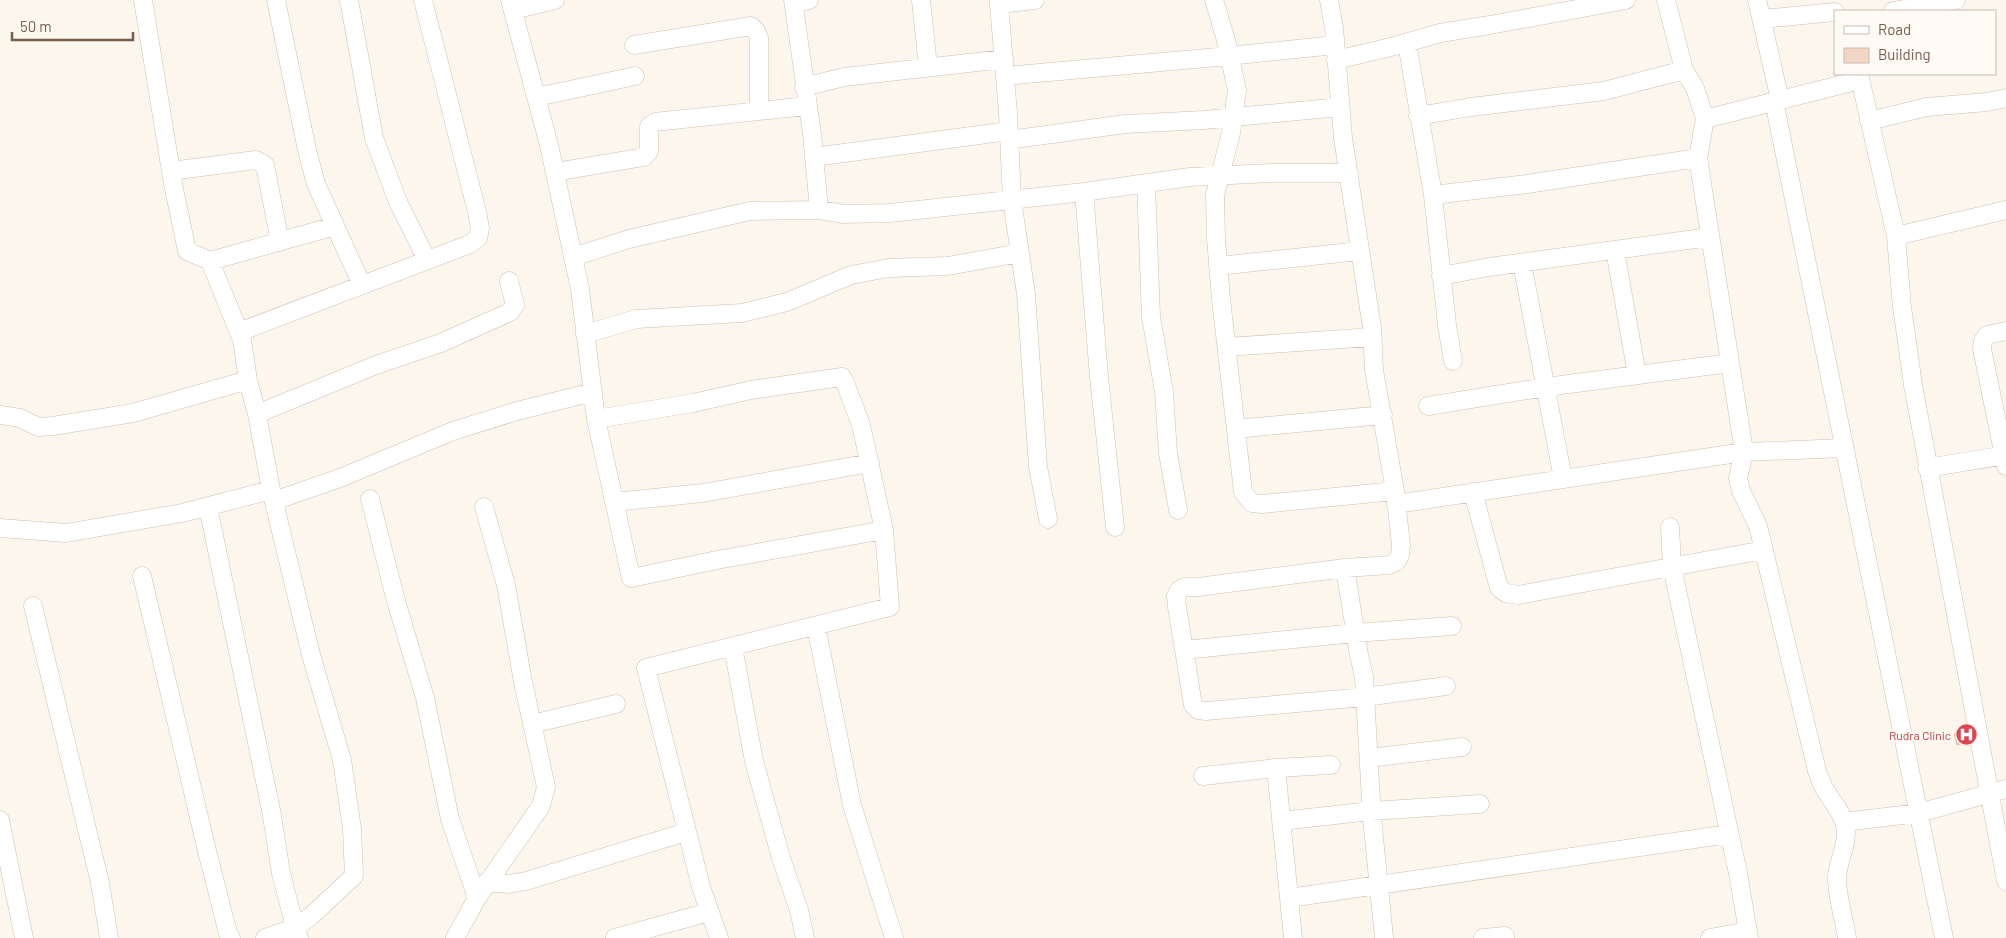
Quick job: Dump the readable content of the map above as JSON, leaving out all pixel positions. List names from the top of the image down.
{
  "places": {
    "hospital": ["Rudra Clinic"]
  },
  "legend": ["Road", "Building"],
  "scale_bar": "50 m"
}
